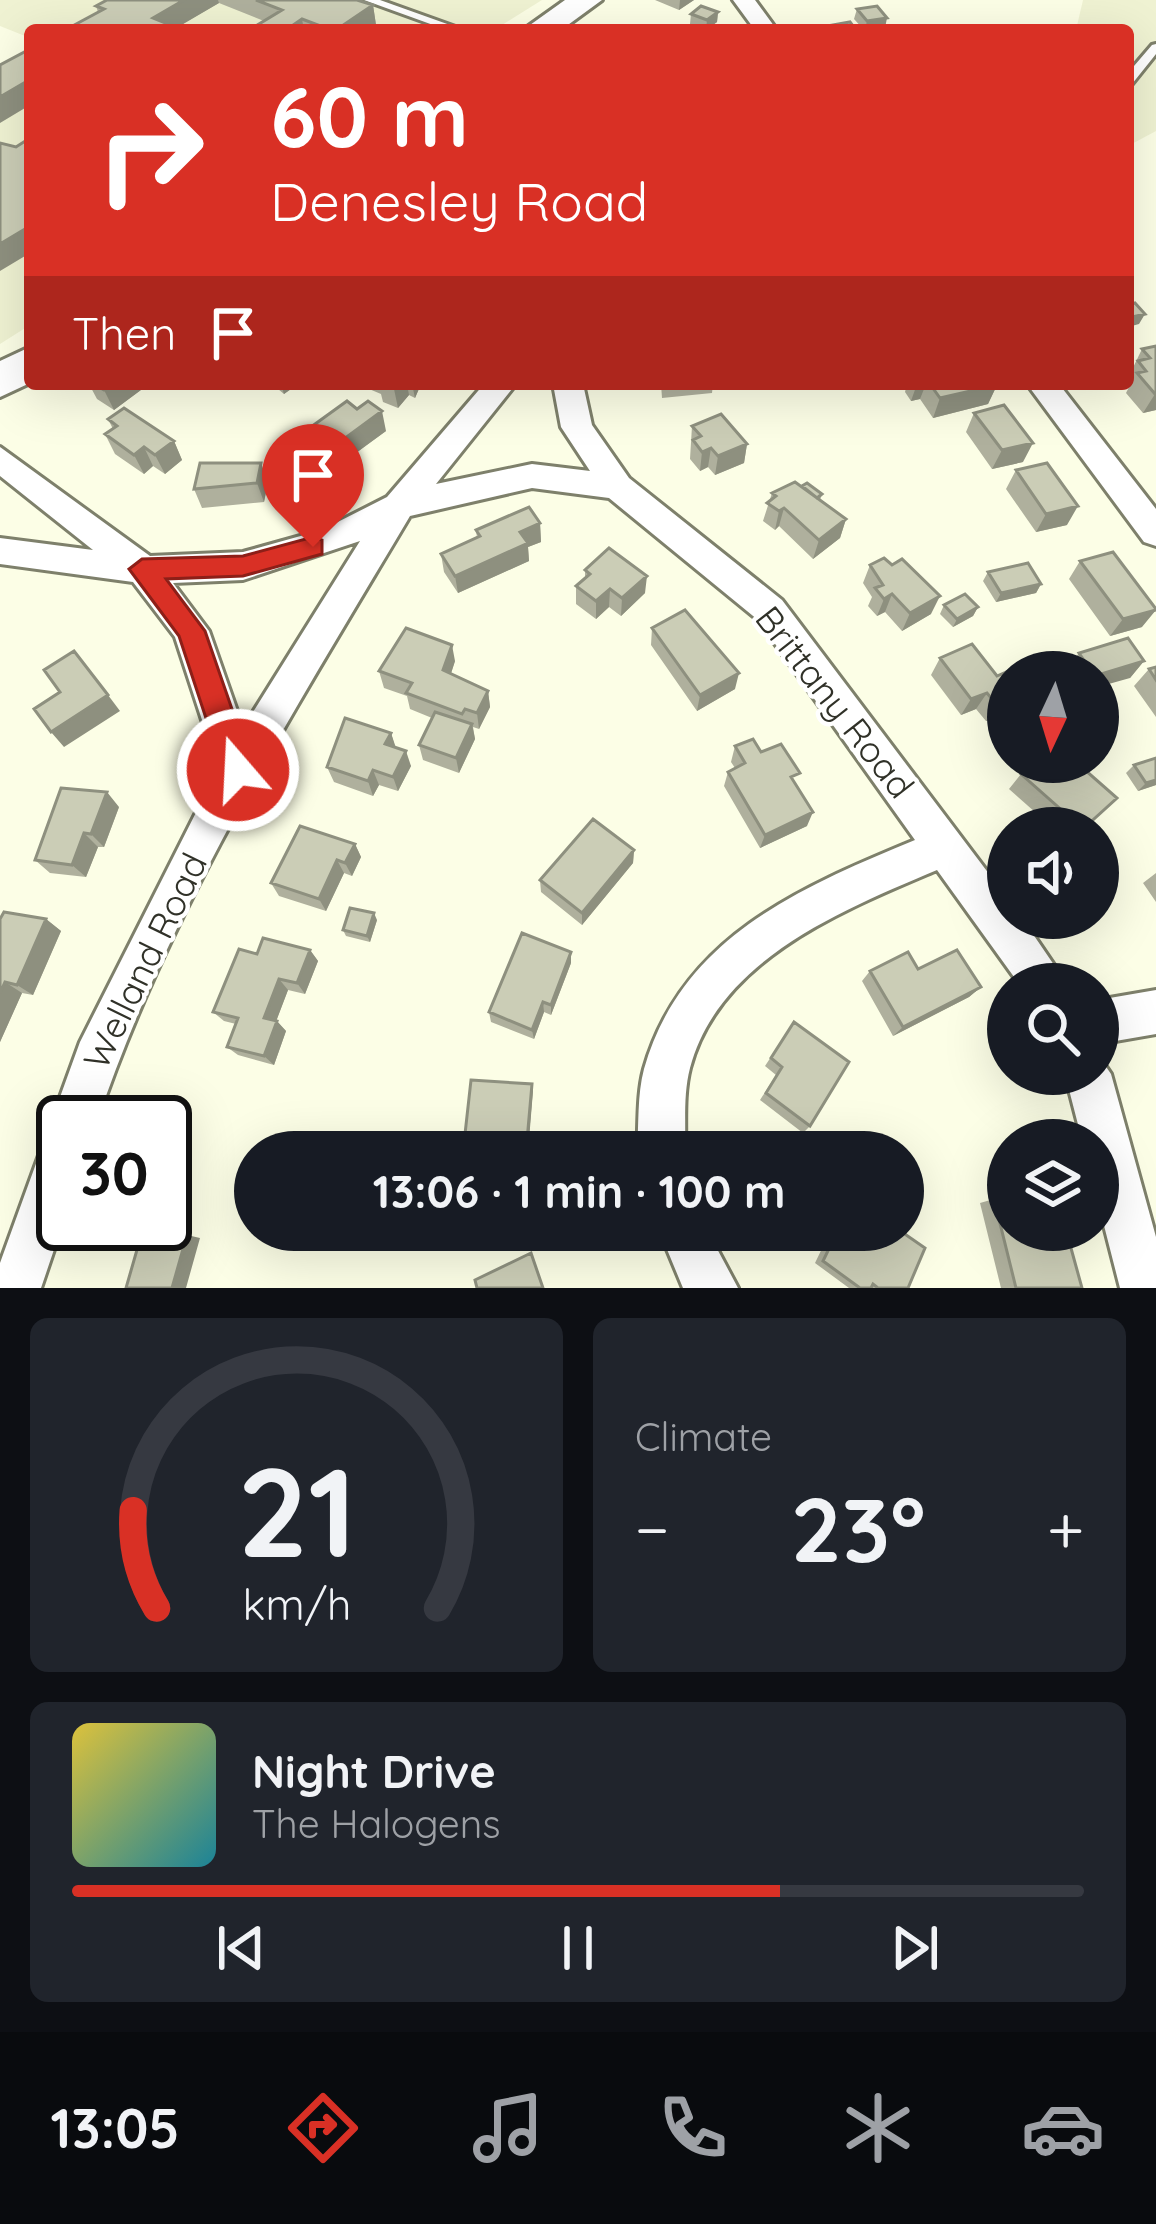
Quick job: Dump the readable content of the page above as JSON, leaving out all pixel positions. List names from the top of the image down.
{
  "streets": {
    "street": ["Brittany Road", "Welland Road"]
  },
  "north": "bottom",
  "page": {
    "turn": ["60 m", "Denesley Road"],
    "then": "Then",
    "limit": "30",
    "trip": "13:06 · 1 min · 100 m",
    "tile": "Climate",
    "heat": ["−", "23°", "+"],
    "song": ["Night Drive", "The Halogens"],
    "tabs": "13:05",
    "gauge": ["21", "km/h"]
  }
}
